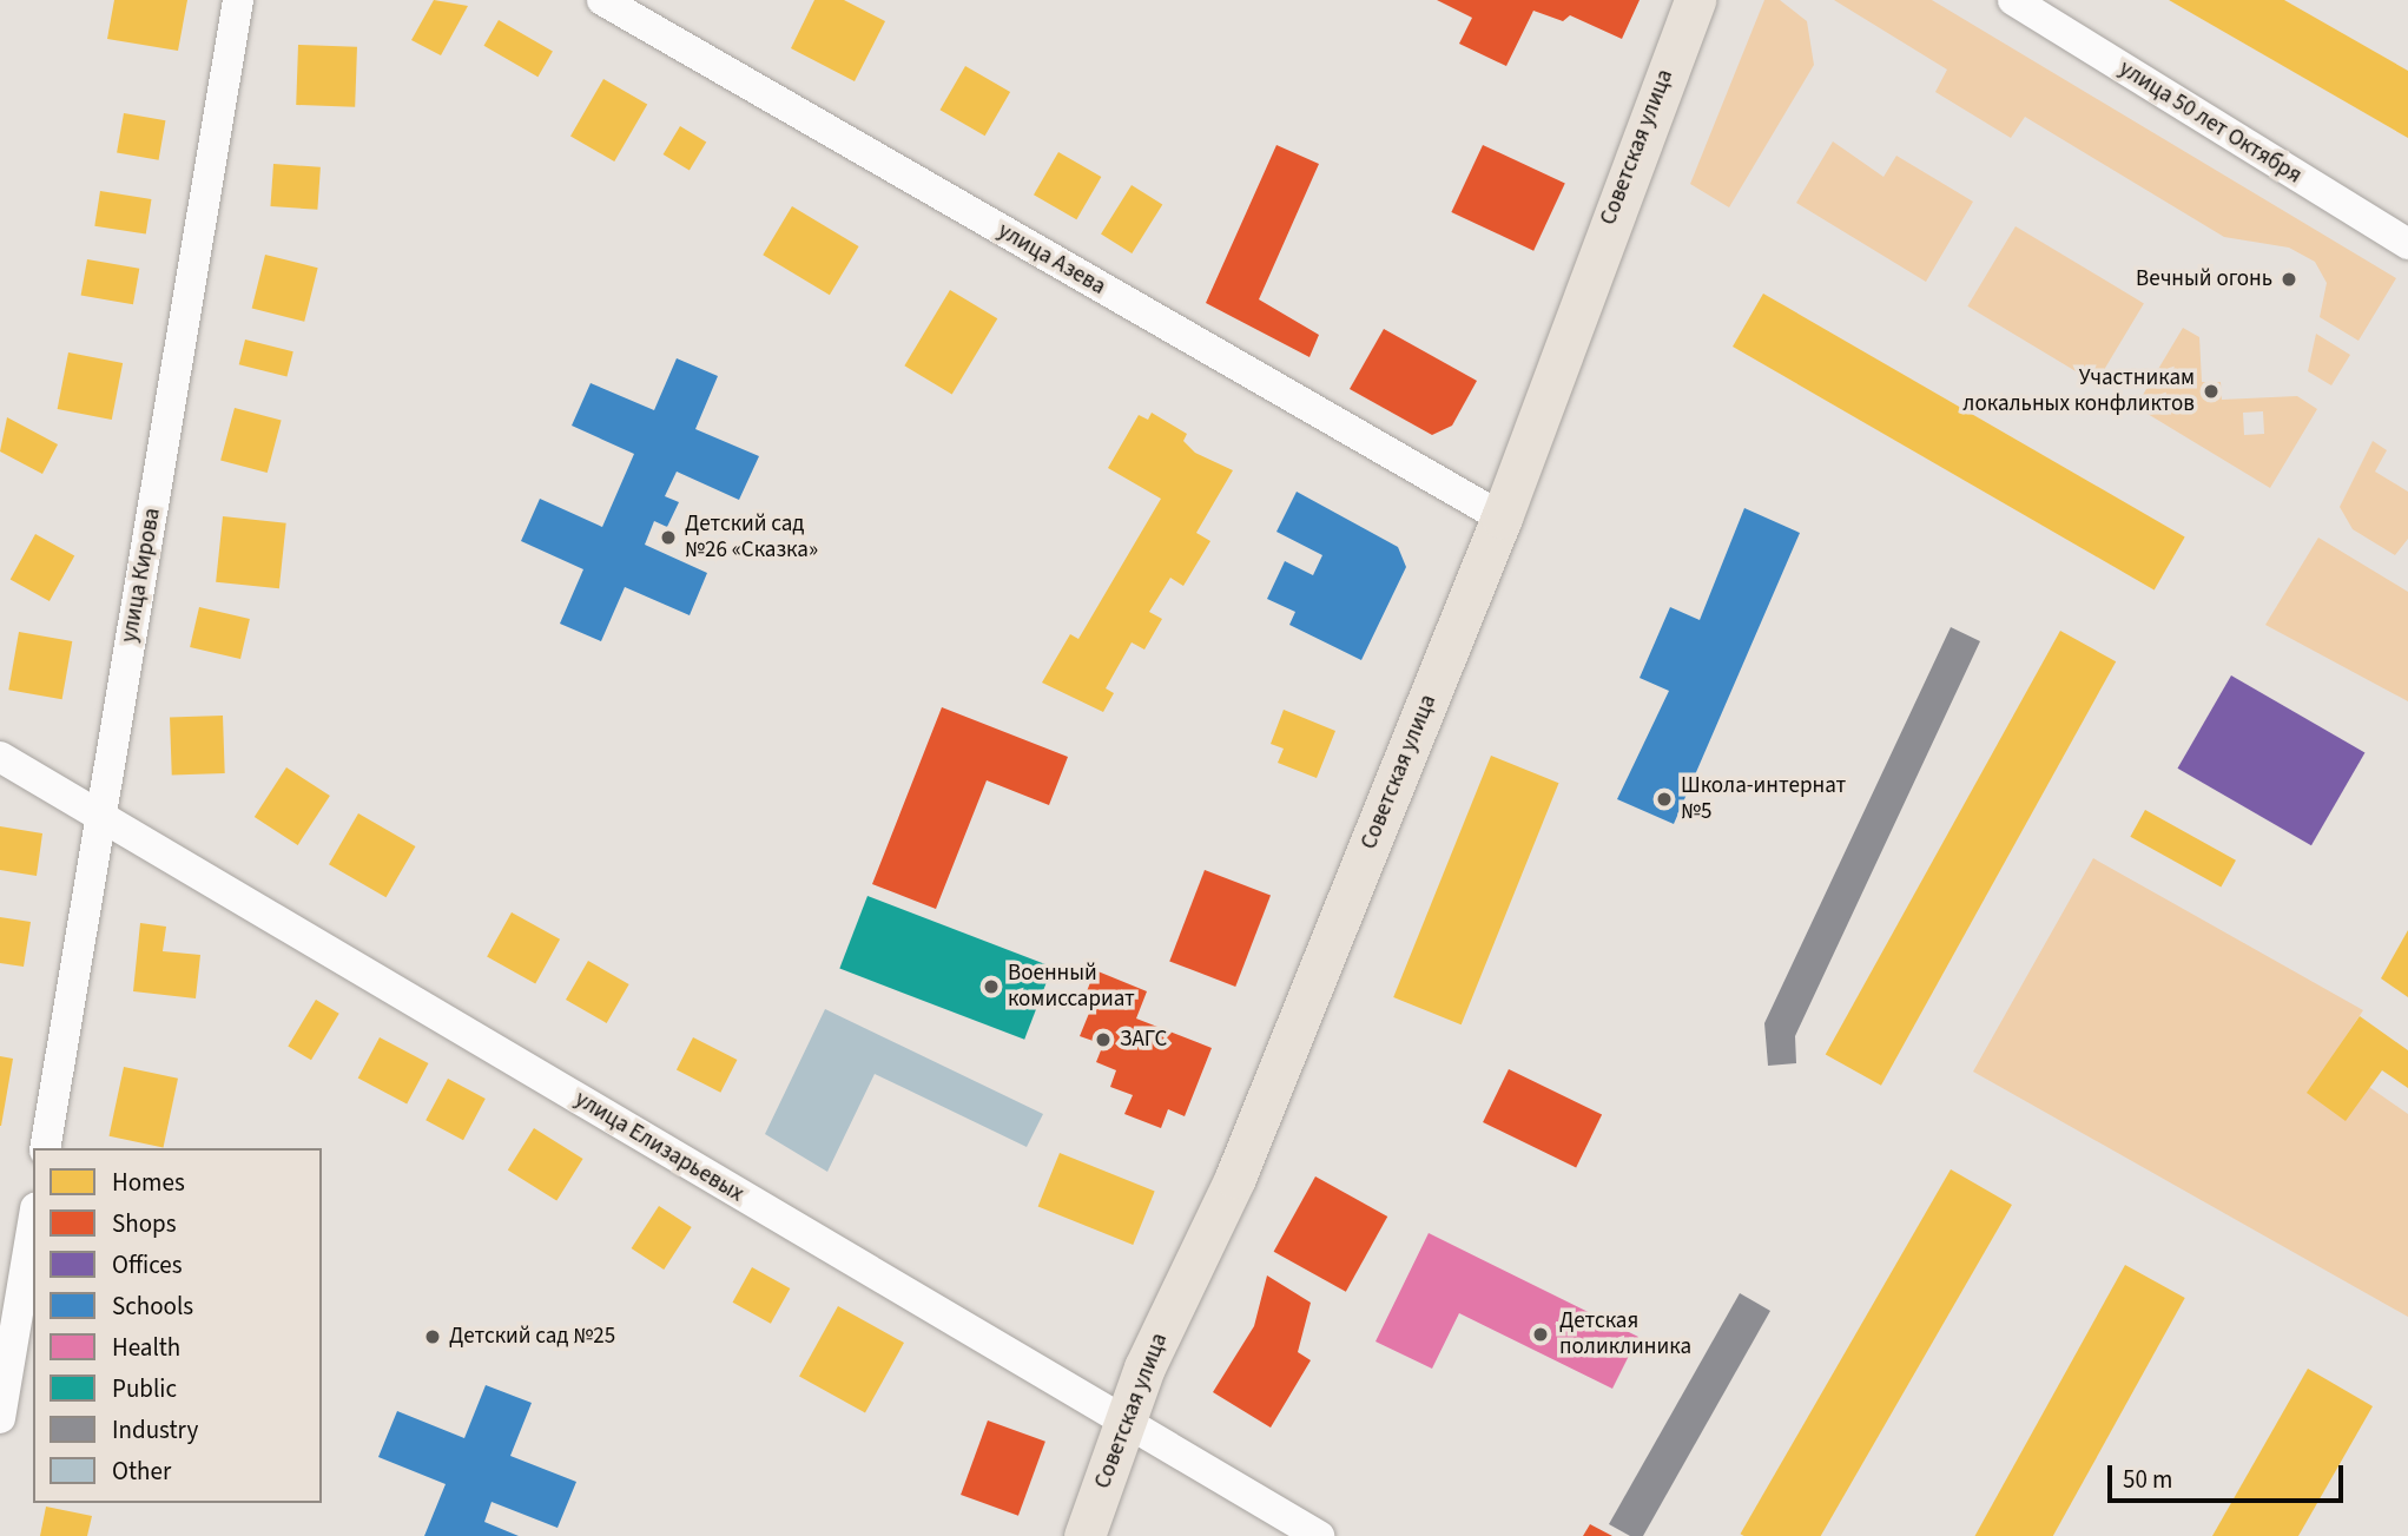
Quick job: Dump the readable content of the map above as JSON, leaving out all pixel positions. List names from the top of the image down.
{
  "streets": {
    "main road": ["Советская улица"],
    "street": [
      "улица 50 лет Октября",
      "улица Азева",
      "улица Кирова",
      "улица Елизарьевых"
    ]
  },
  "crossings": [
    ["Советская улица", "улица Азева"],
    ["Советская улица", "улица Елизарьевых"],
    ["улица Кирова", "улица Елизарьевых"]
  ],
  "places": [
    "Вечный огонь",
    "Участникам локальных конфликтов",
    "Детский сад №26 «Сказка»",
    "Школа-интернат №5",
    "Военный комиссариат",
    "ЗАГС",
    "Детская поликлиника",
    "Детский сад №25"
  ],
  "legend": [
    "Homes",
    "Shops",
    "Offices",
    "Schools",
    "Health",
    "Public",
    "Industry",
    "Other"
  ],
  "scale_bar": "50 m"
}
